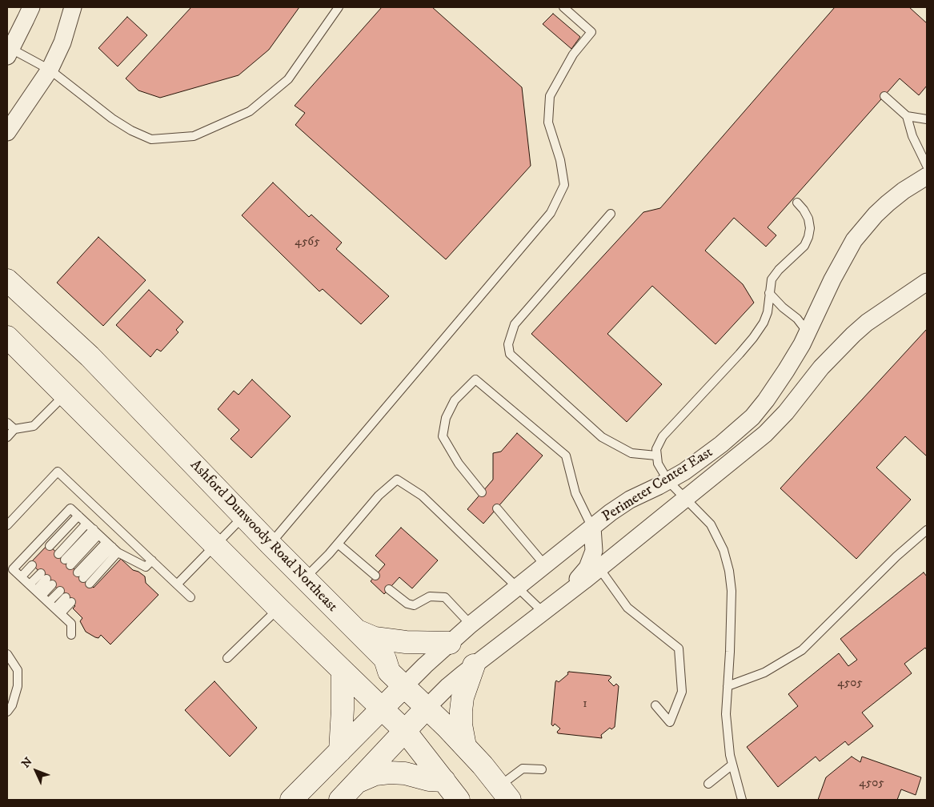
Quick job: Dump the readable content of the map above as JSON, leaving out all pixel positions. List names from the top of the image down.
{
  "streets": {
    "main road": ["Ashford Dunwoody Road Northeast"],
    "street": ["Perimeter Center East"]
  },
  "crossings": [
    ["Perimeter Center East", "Ashford Dunwoody Road Northeast"]
  ],
  "house_numbers": [
    "4565",
    "4505",
    "1",
    "4505"
  ],
  "north": "top left"
}
